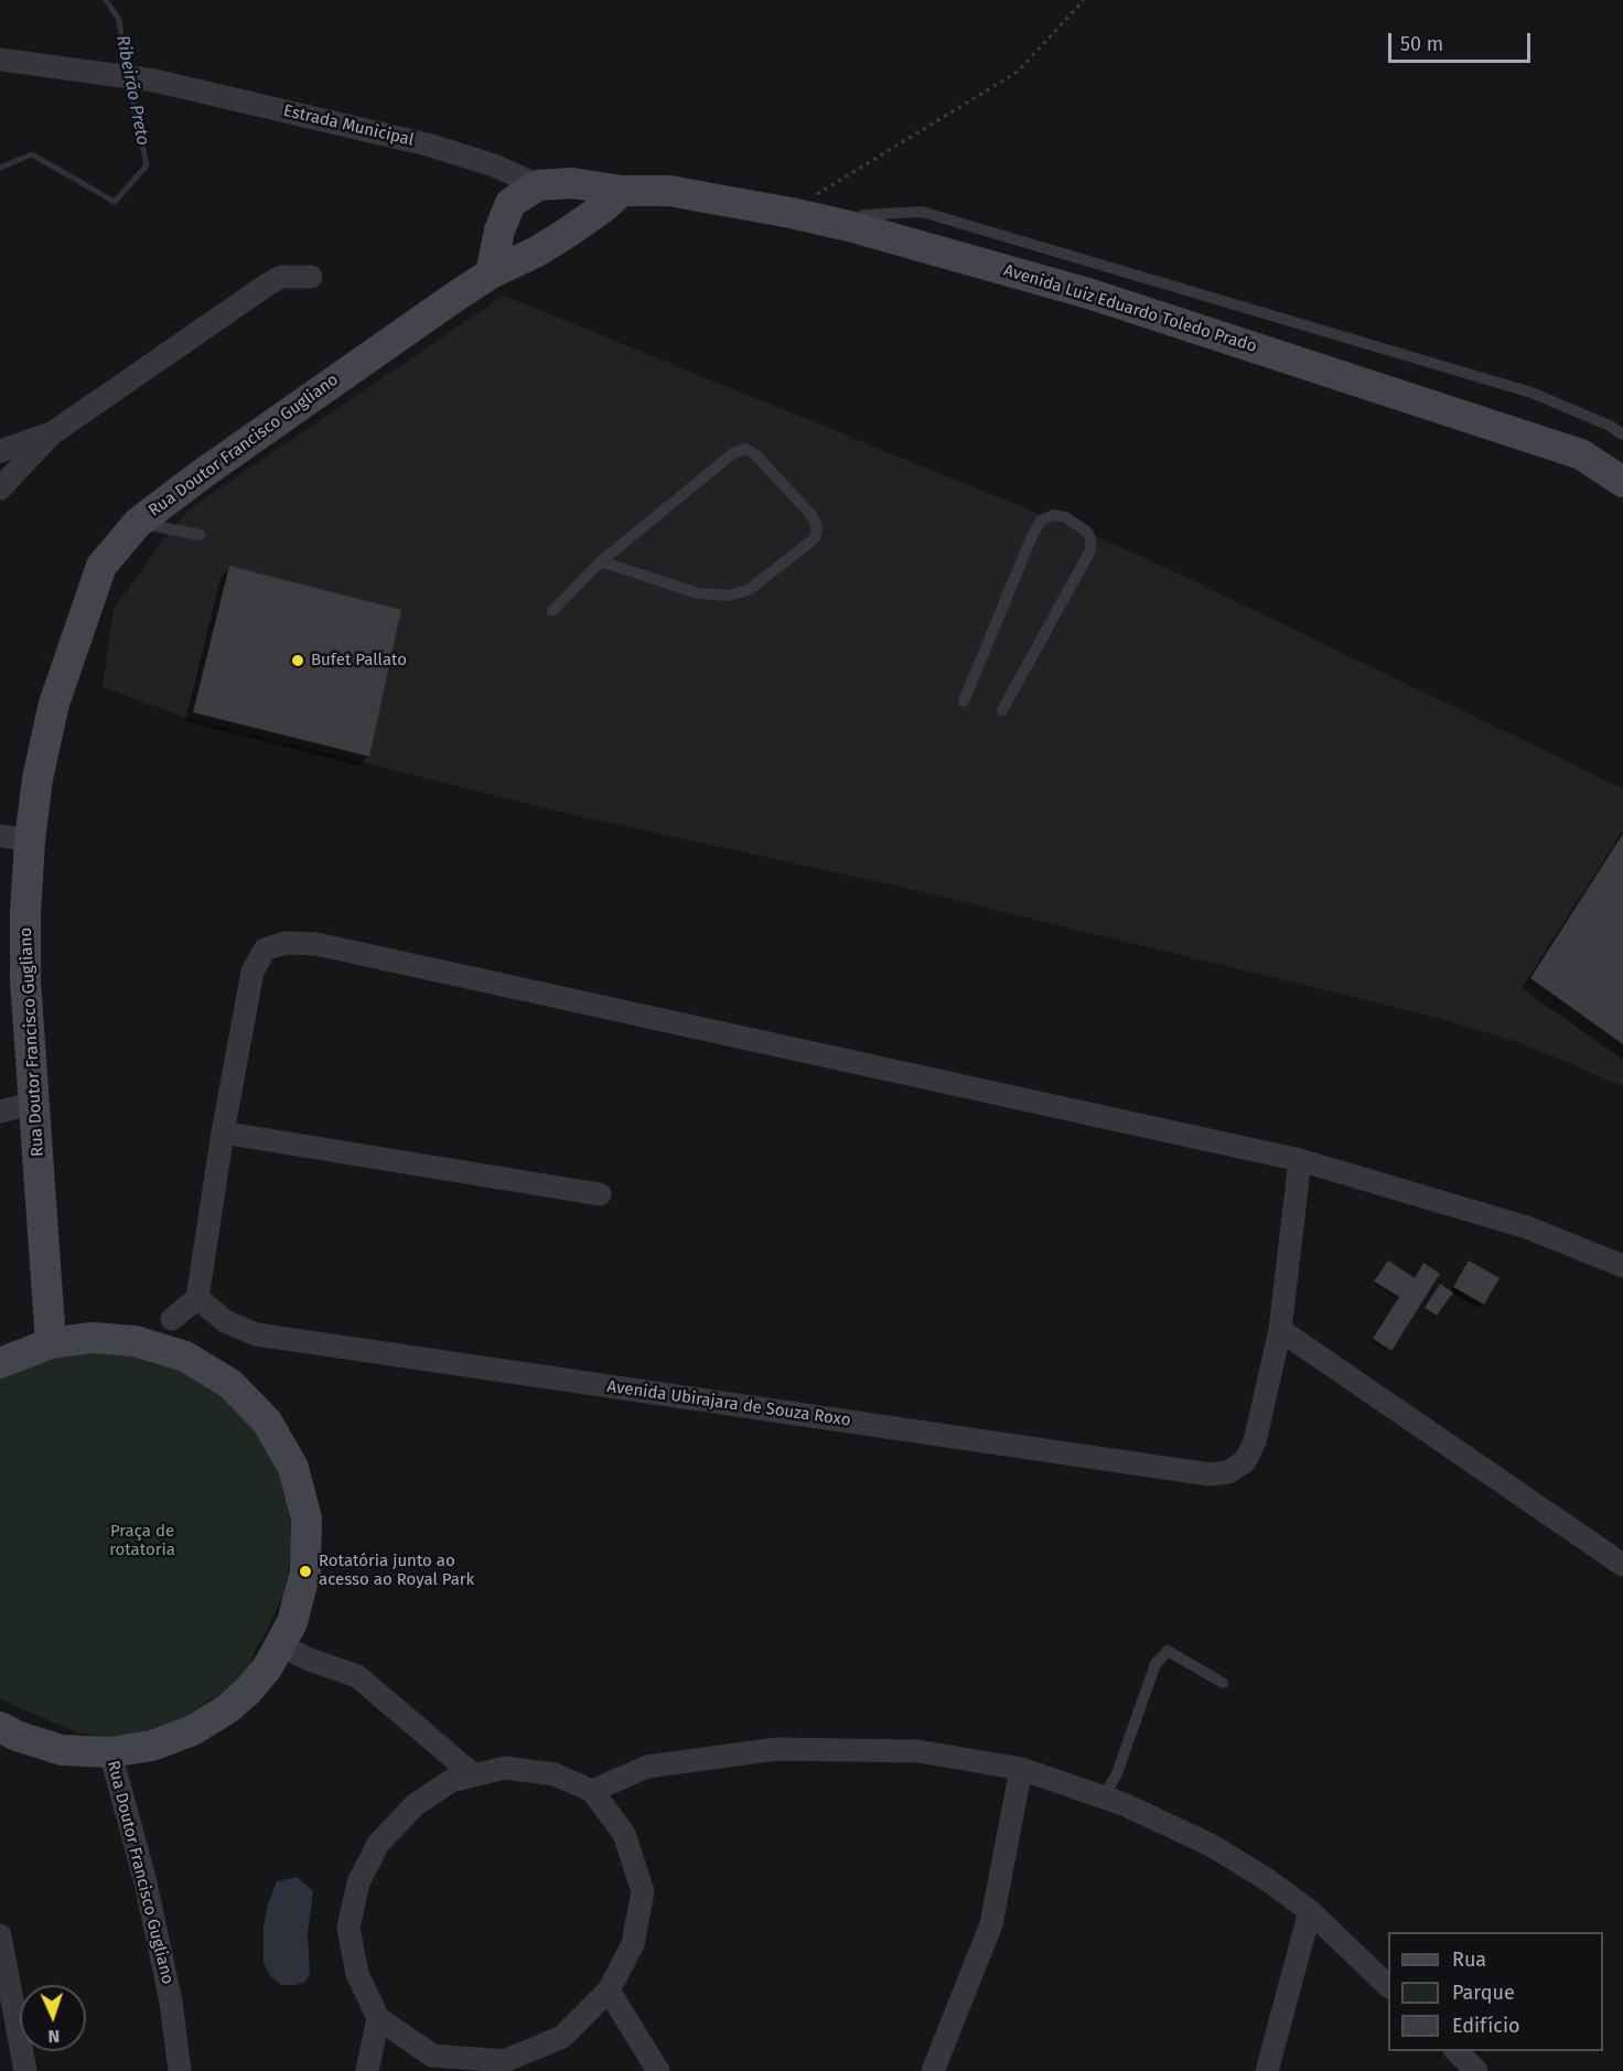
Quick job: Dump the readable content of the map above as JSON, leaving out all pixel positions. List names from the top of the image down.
{
  "streets": {
    "main road": ["Avenida Luiz Eduardo Toledo Prado", "Rua Doutor Francisco Gugliano"],
    "street": ["Estrada Municipal", "Avenida Ubirajara de Souza Roxo"]
  },
  "crossings": [
    ["Estrada Municipal", "Avenida Luiz Eduardo Toledo Prado"],
    ["Avenida Luiz Eduardo Toledo Prado", "Rua Doutor Francisco Gugliano"]
  ],
  "water": ["Ribeirão Preto"],
  "parks": ["Praça de rotatoria"],
  "places": ["Bufet Pallato", "Rotatória junto ao acesso ao Royal Park"],
  "legend": ["Rua", "Parque", "Edifício"],
  "scale_bar": "50 m",
  "north": "bottom"
}
